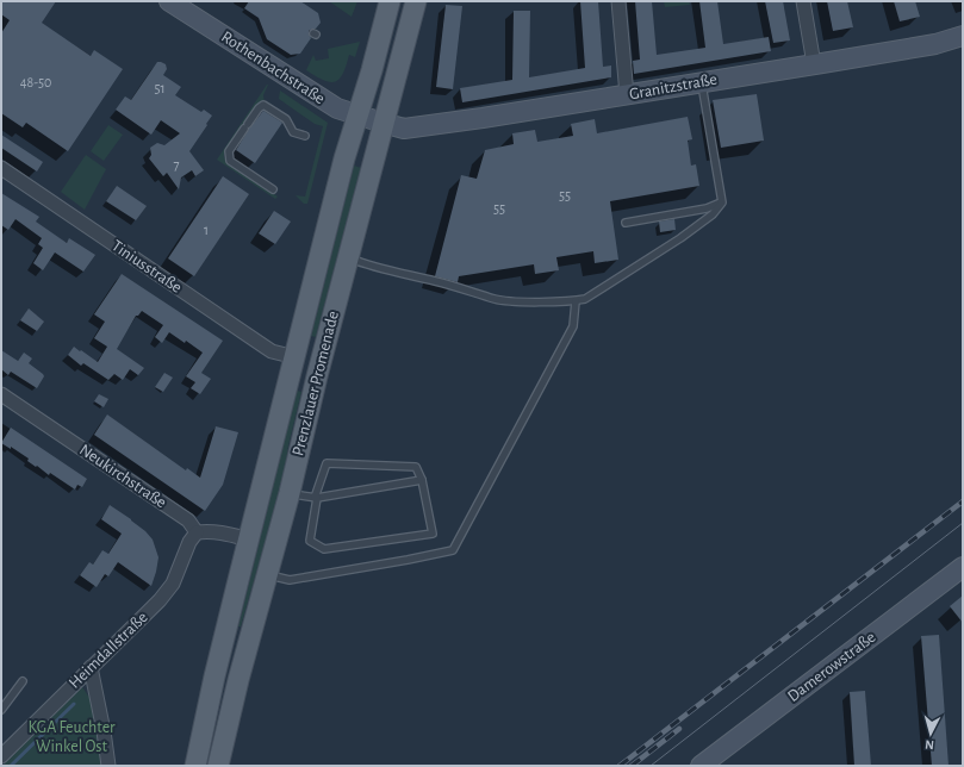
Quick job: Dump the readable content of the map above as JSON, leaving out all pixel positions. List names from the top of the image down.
{
  "streets": {
    "main road": [
      "Rothenbachstraße",
      "Granitzstraße",
      "Prenzlauer Promenade",
      "Damerowstraße"
    ],
    "street": ["Tiniusstraße", "Neukirchstraße", "Heimdallstraße"]
  },
  "crossings": [
    ["Rothenbachstraße", "Granitzstraße"],
    ["Rothenbachstraße", "Prenzlauer Promenade"],
    ["Granitzstraße", "Prenzlauer Promenade"],
    ["Tiniusstraße", "Prenzlauer Promenade"],
    ["Neukirchstraße", "Heimdallstraße"]
  ],
  "parks": ["KGA Feuchter Winkel Ost"],
  "house_numbers": [
    "48-50",
    "51",
    "7",
    "55",
    "55",
    "1"
  ],
  "north": "bottom"
}
